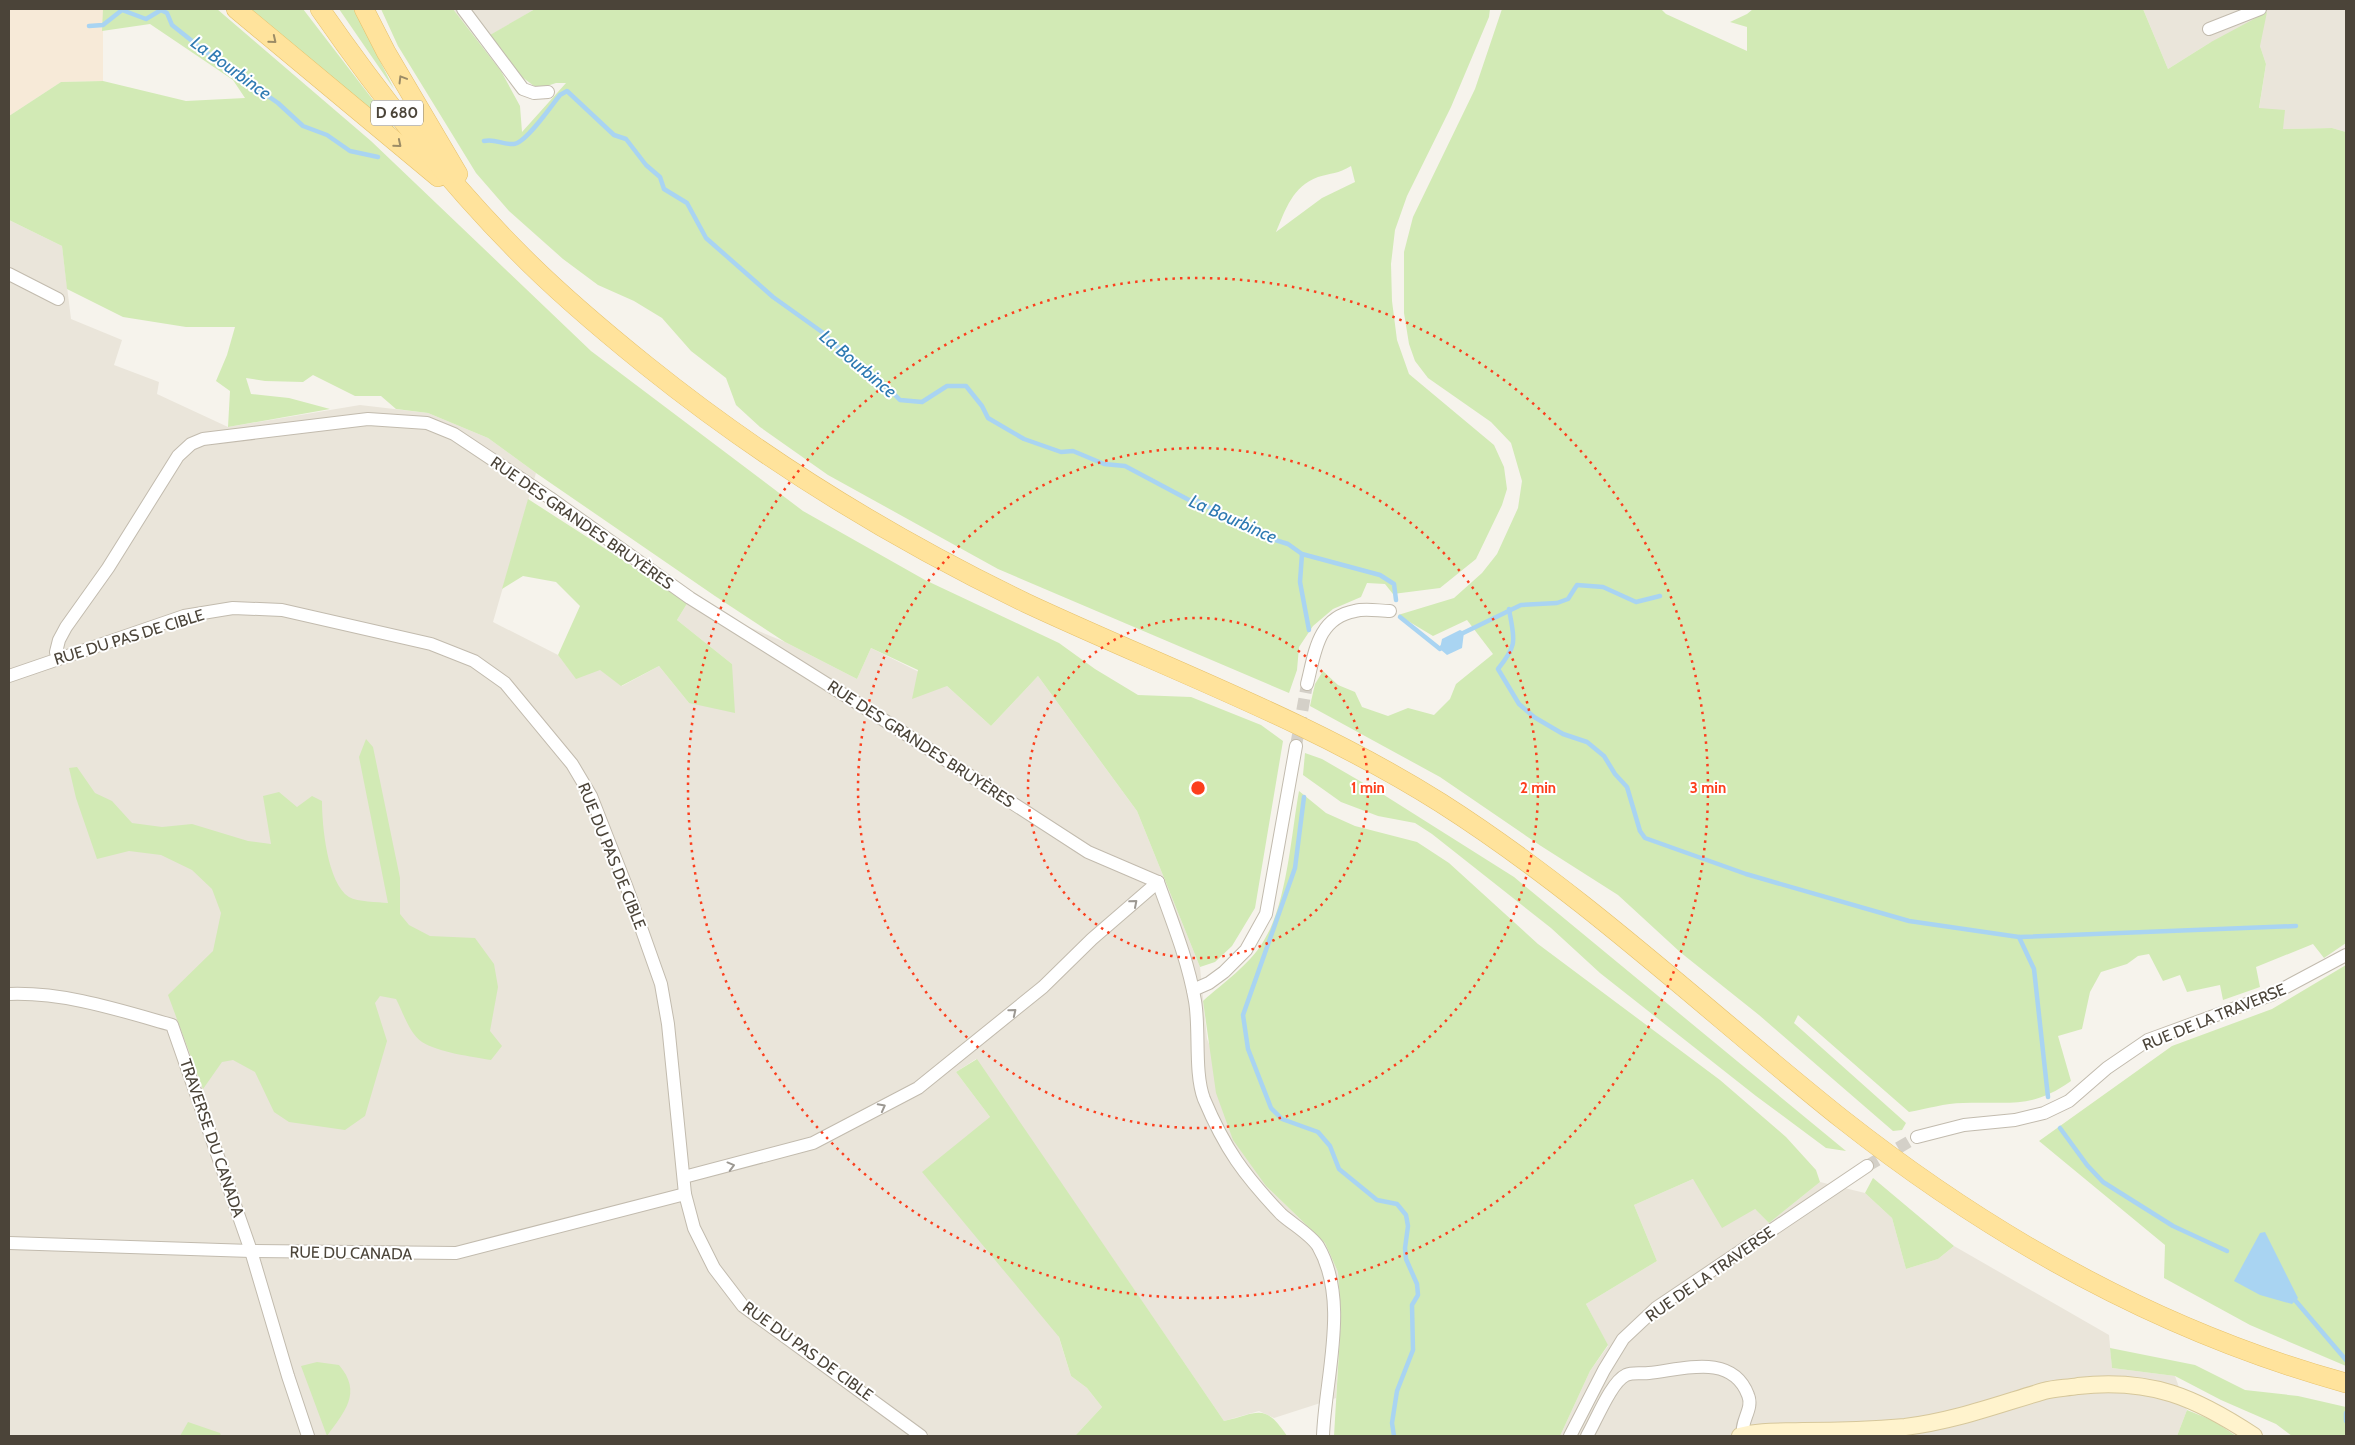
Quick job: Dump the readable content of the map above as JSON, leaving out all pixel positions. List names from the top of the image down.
{
  "streets": {
    "main road": ["D 680"],
    "street": [
      "RUE DES GRANDES BRUYÈRES",
      "RUE DU PAS DE CIBLE",
      "RUE DE LA TRAVERSE",
      "TRAVERSE DU CANADA",
      "RUE DU CANADA"
    ]
  },
  "crossings": [
    ["RUE DES GRANDES BRUYÈRES", "RUE DU PAS DE CIBLE"],
    ["RUE DU PAS DE CIBLE", "RUE DU CANADA"],
    ["TRAVERSE DU CANADA", "RUE DU CANADA"]
  ],
  "water": ["La Bourbince"],
  "rings": ["1 min", "2 min", "3 min"]
}
